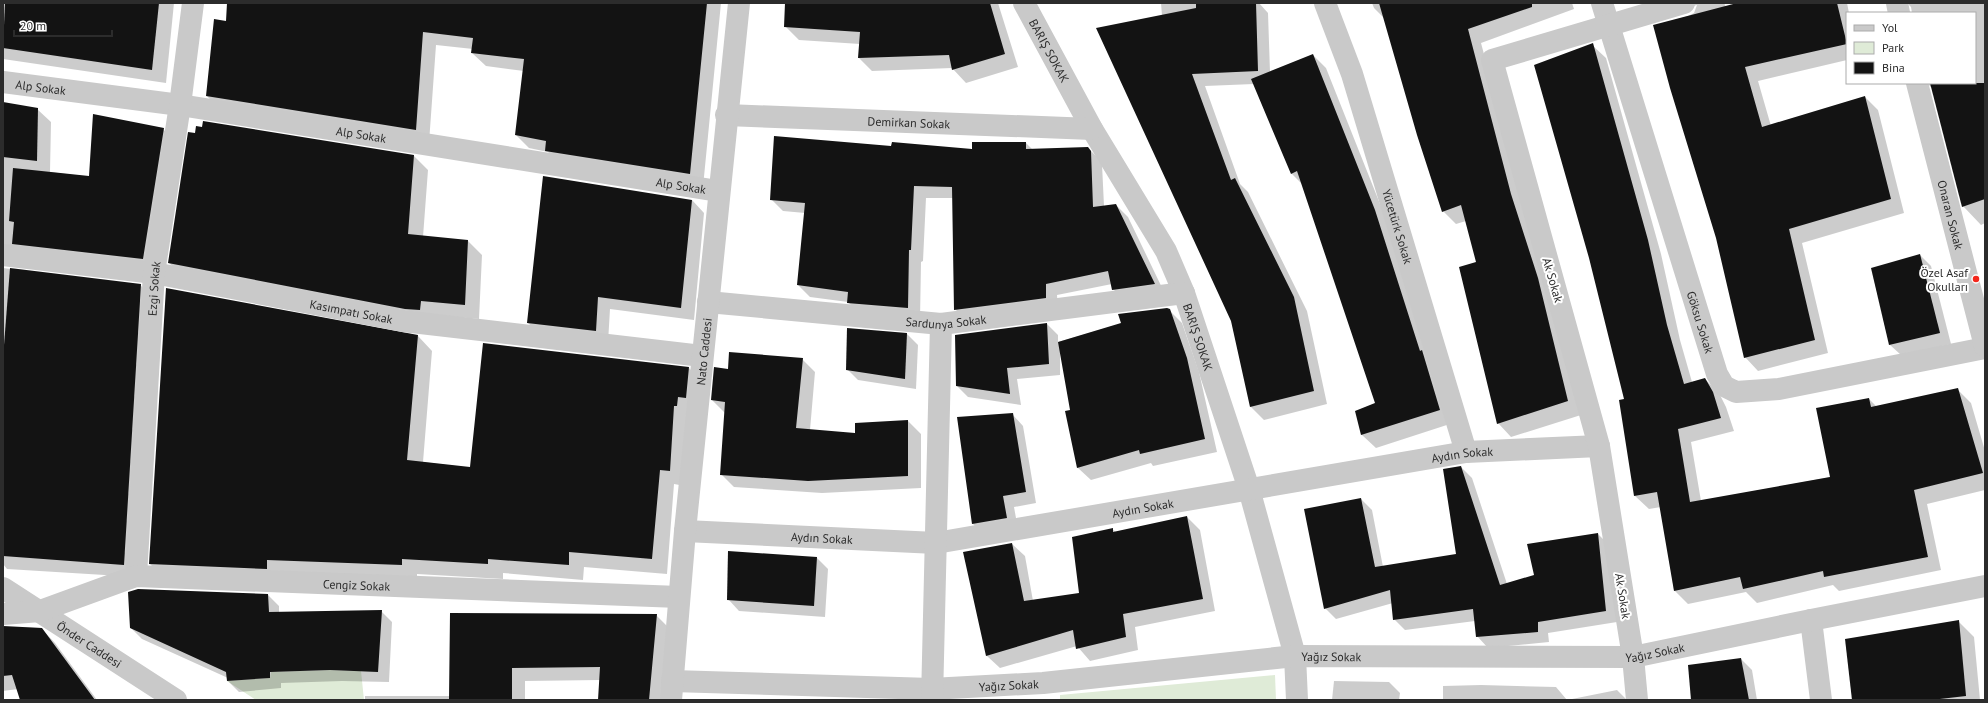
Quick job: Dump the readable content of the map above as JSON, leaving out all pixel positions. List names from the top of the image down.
{
  "streets": {
    "street": [
      "BARIŞ SOKAK",
      "Alp Sokak",
      "Demirkan Sokak",
      "Onaran Sokak",
      "Yücetürk Sokak",
      "Ak Sokak",
      "Ezgi Sokak",
      "Kasımpatı Sokak",
      "Sardunya Sokak",
      "Göksu Sokak",
      "Nato Caddesi",
      "Aydın Sokak",
      "Cengiz Sokak",
      "Önder Caddesi",
      "Yağız Sokak"
    ]
  },
  "crossings": [
    ["BARIŞ SOKAK", "Demirkan Sokak"],
    ["BARIŞ SOKAK", "Sardunya Sokak"],
    ["BARIŞ SOKAK", "Aydın Sokak"],
    ["BARIŞ SOKAK", "Yağız Sokak"],
    ["Alp Sokak", "Ezgi Sokak"],
    ["Alp Sokak", "Nato Caddesi"],
    ["Demirkan Sokak", "Nato Caddesi"],
    ["Onaran Sokak", "Göksu Sokak"],
    ["Yücetürk Sokak", "Aydın Sokak"],
    ["Ak Sokak", "Göksu Sokak"],
    ["Ak Sokak", "Aydın Sokak"],
    ["Ak Sokak", "Yağız Sokak"],
    ["Ezgi Sokak", "Kasımpatı Sokak"],
    ["Ezgi Sokak", "Cengiz Sokak"],
    ["Kasımpatı Sokak", "Nato Caddesi"],
    ["Sardunya Sokak", "Nato Caddesi"],
    ["Nato Caddesi", "Aydın Sokak"],
    ["Nato Caddesi", "Cengiz Sokak"],
    ["Nato Caddesi", "Yağız Sokak"],
    ["Cengiz Sokak", "Önder Caddesi"]
  ],
  "places": ["Özel Asaf Okulları"],
  "legend": ["Yol", "Park", "Bina"],
  "scale_bar": "20 m"
}
